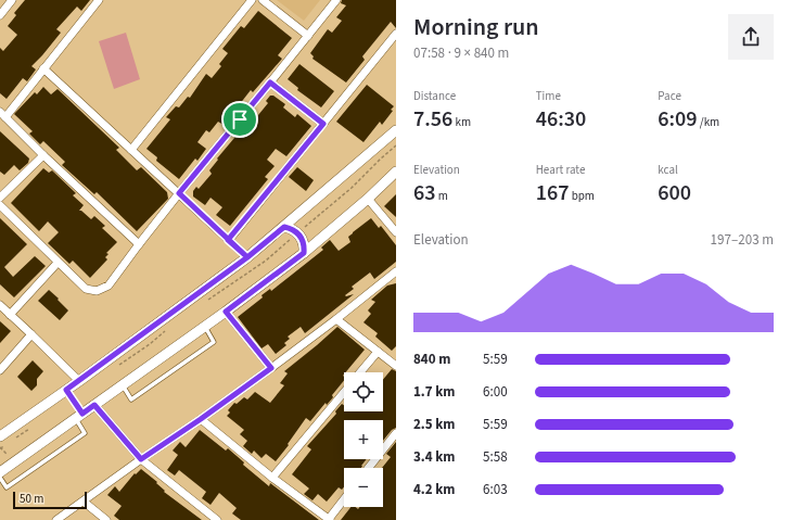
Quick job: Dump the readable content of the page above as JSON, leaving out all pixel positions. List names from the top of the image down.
{
  "scale_bar": "50 m",
  "page": {
    "heading": ["Morning run", "07:58 · 9 × 840 m"],
    "stats": [
      ["Distance", "7.56 km"],
      ["Time", "46:30"],
      ["Pace", "6:09 /km"],
      ["Elevation", "63 m"],
      ["Heart rate", "167 bpm"],
      ["kcal", "600"]
    ],
    "chart": ["Elevation", "197–203 m"],
    "list": [
      {
        "name": "840 m",
        "note": "5:59"
      },
      {
        "name": "1.7 km",
        "note": "6:00"
      },
      {
        "name": "2.5 km",
        "note": "5:59"
      },
      {
        "name": "3.4 km",
        "note": "5:58"
      },
      {
        "name": "4.2 km",
        "note": "6:03"
      }
    ],
    "map_buttons": ["+", "−"],
    "scale": "50 m"
  }
}
